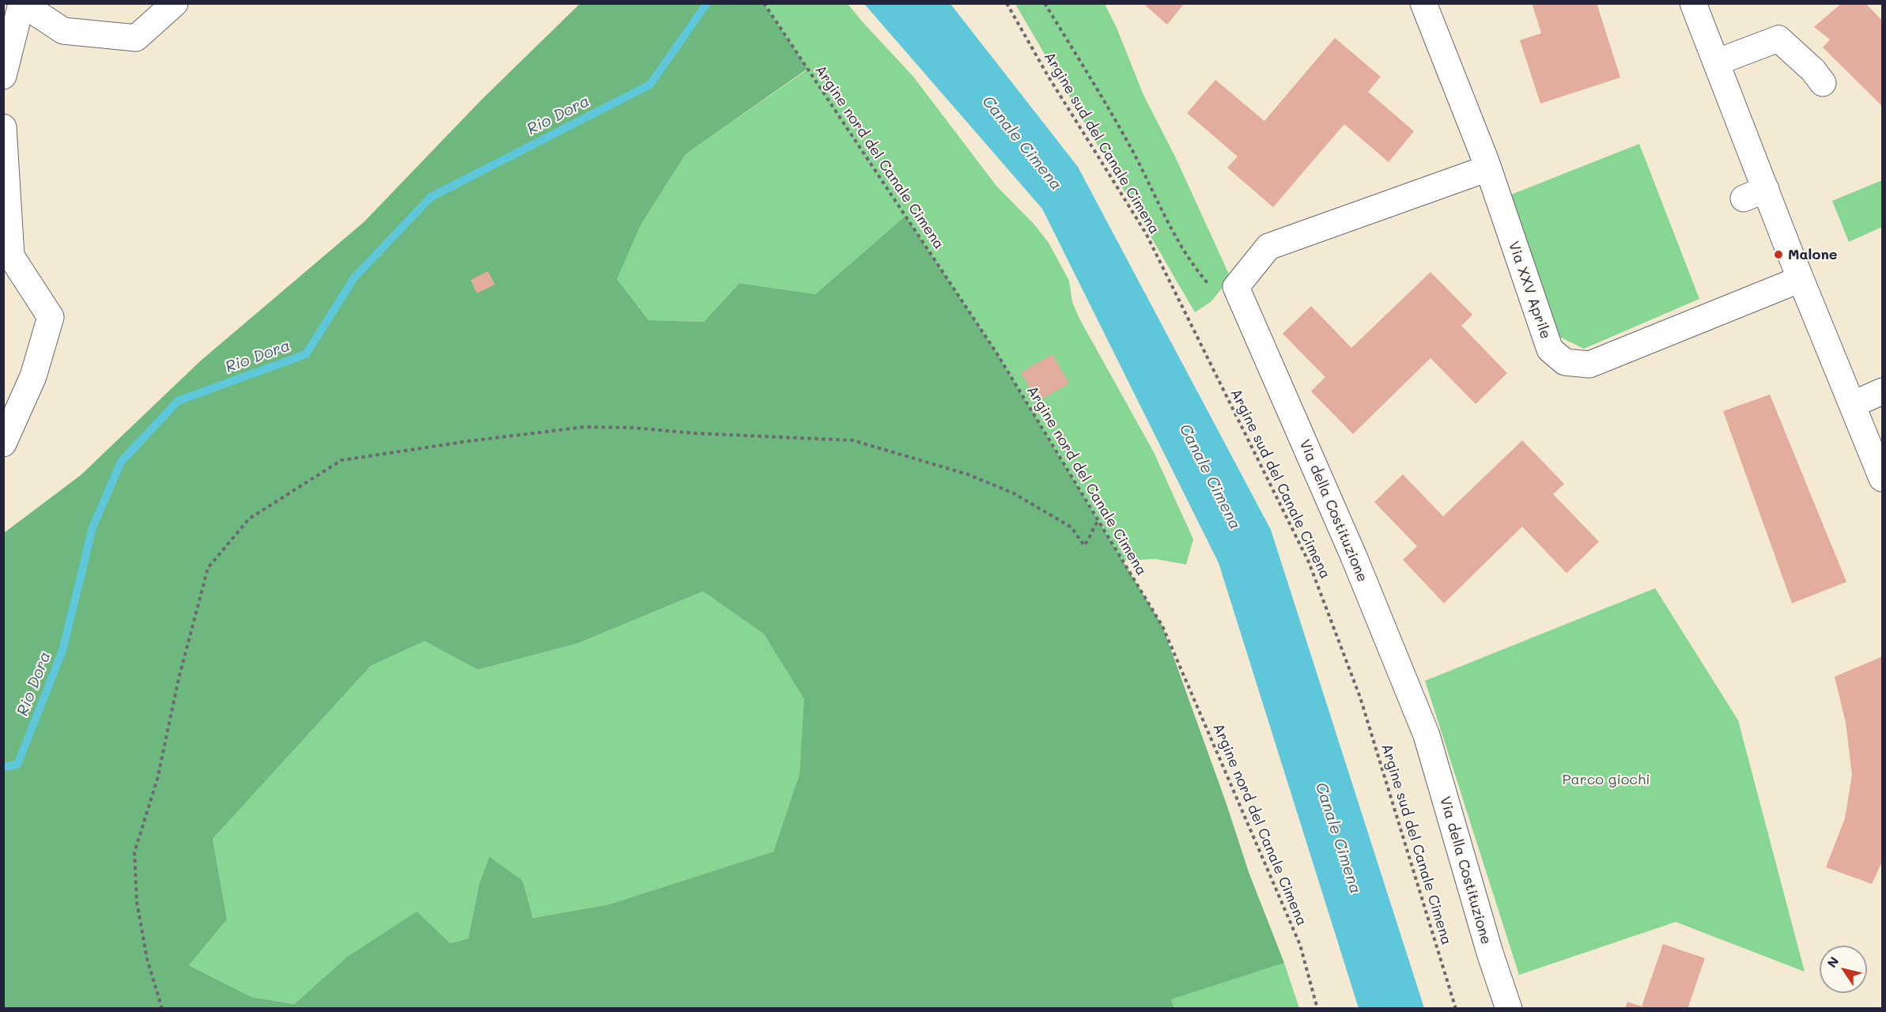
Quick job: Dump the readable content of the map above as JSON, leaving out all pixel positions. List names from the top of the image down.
{
  "streets": {
    "street": ["Via XXV Aprile", "Via della Costituzione"],
    "path": ["Argine sud del Canale Cimena", "Argine nord del Canale Cimena"]
  },
  "water": ["Rio Dora", "Canale Cimena"],
  "parks": ["Parco giochi"],
  "places": ["Malone"],
  "north": "top left"
}
